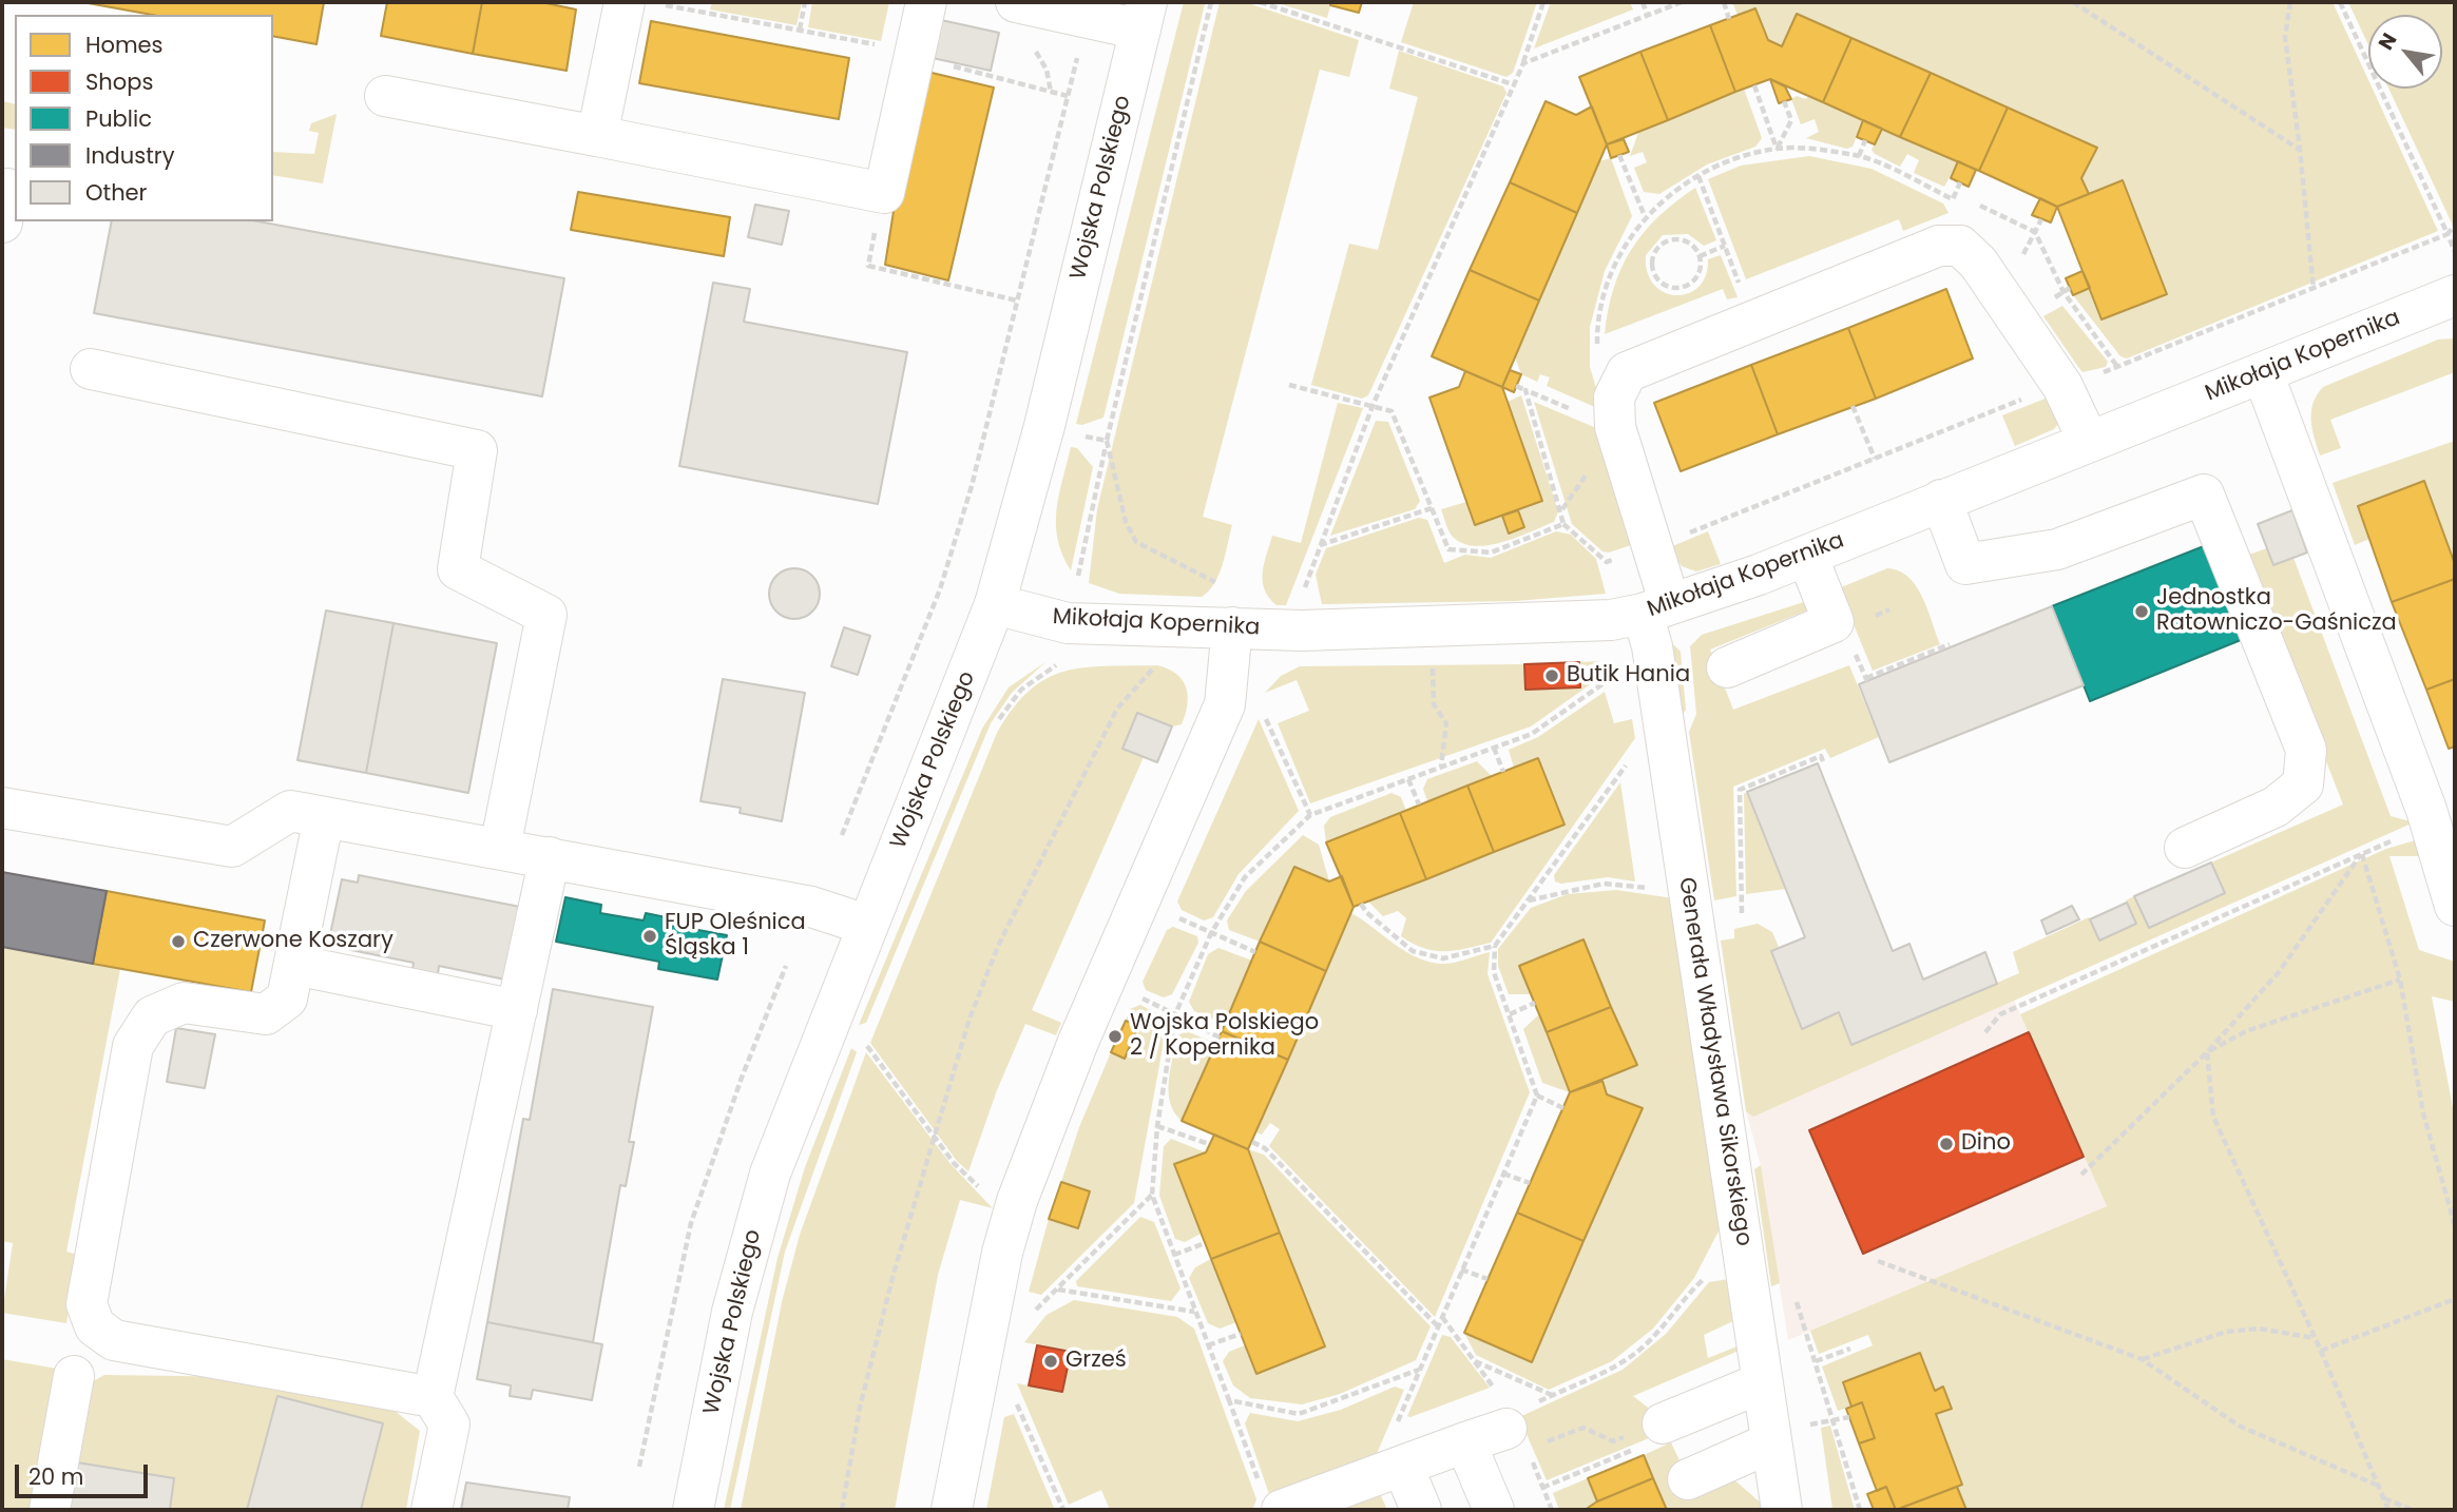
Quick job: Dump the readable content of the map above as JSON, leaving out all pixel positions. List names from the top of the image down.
{
  "streets": {
    "street": ["Wojska Polskiego", "Mikołaja Kopernika", "Generała Władysława Sikorskiego"]
  },
  "crossings": [
    ["Wojska Polskiego", "Mikołaja Kopernika"],
    ["Mikołaja Kopernika", "Generała Władysława Sikorskiego"]
  ],
  "places": [
    "Jednostka Ratowniczo-Gaśnicza",
    "Butik Hania",
    "FUP Oleśnica Śląska 1",
    "Czerwone Koszary",
    "Wojska Polskiego 2 / Kopernika",
    "Dino",
    "Grześ"
  ],
  "legend": [
    "Homes",
    "Shops",
    "Public",
    "Industry",
    "Other"
  ],
  "scale_bar": "20 m",
  "north": "top left"
}
